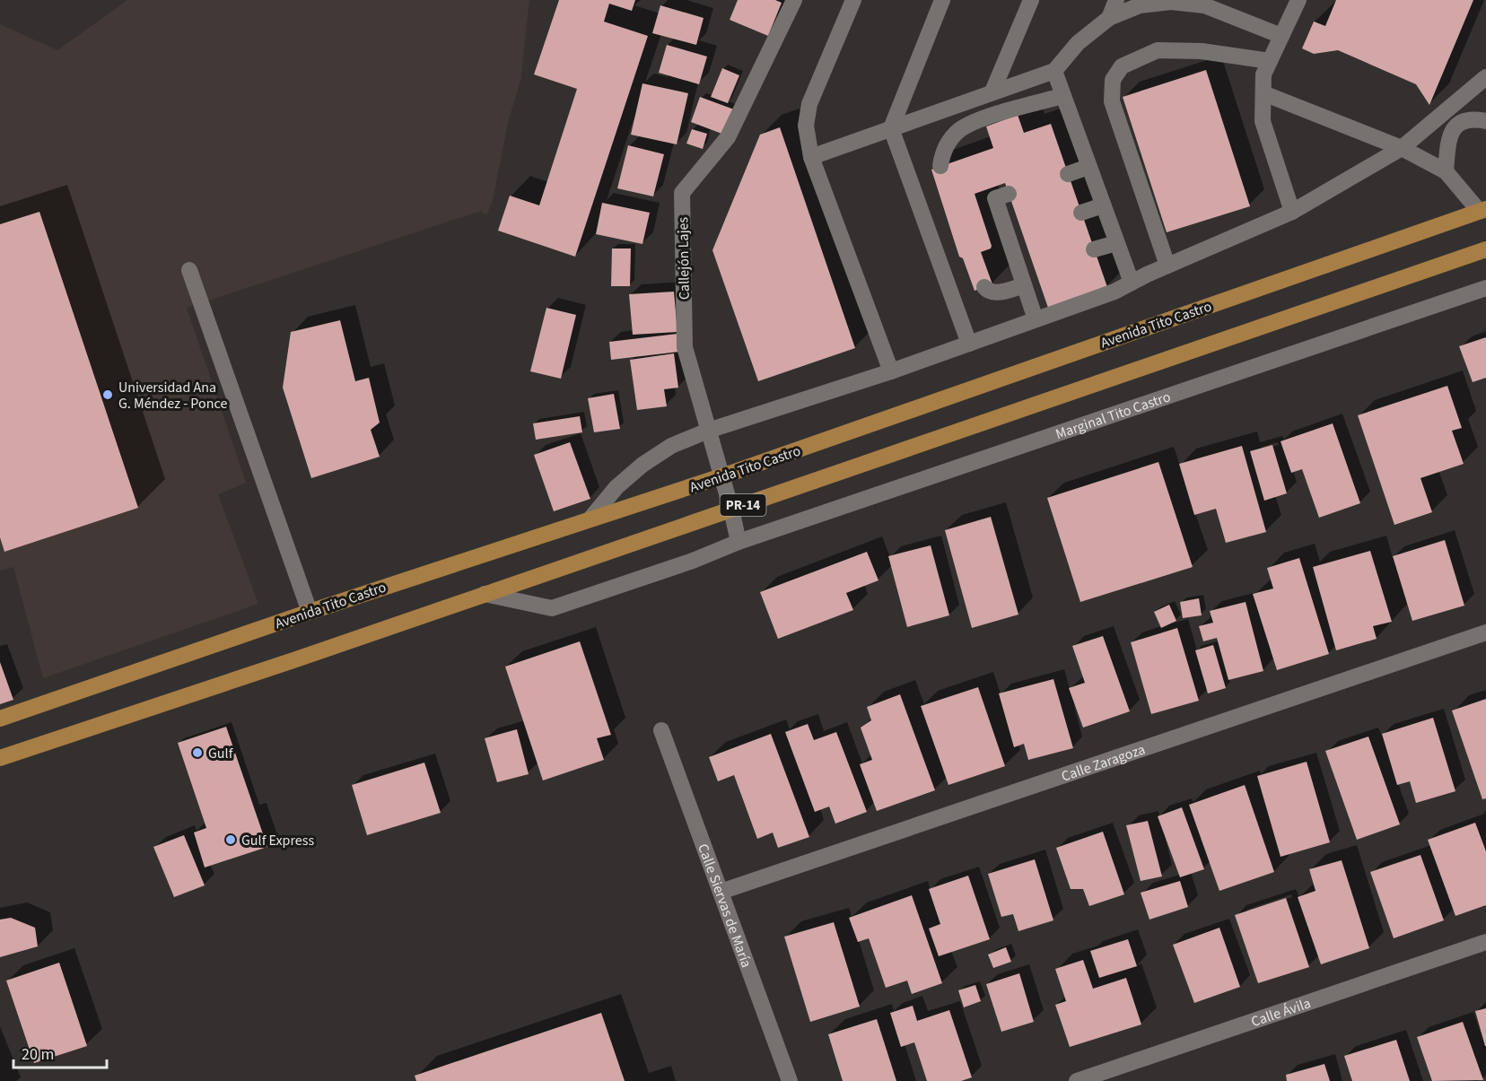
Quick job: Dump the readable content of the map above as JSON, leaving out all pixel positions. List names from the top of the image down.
{
  "streets": {
    "main road": ["Avenida Tito Castro", "PR-14"],
    "street": [
      "Callejón Lajes",
      "Marginal Tito Castro",
      "Calle Zaragoza",
      "Calle Siervas de María",
      "Calle Ávila"
    ]
  },
  "crossings": [
    ["Callejón Lajes", "Avenida Tito Castro"],
    ["Callejón Lajes", "Marginal Tito Castro"],
    ["Callejón Lajes", "PR-14"],
    ["Marginal Tito Castro", "PR-14"],
    ["Calle Zaragoza", "Calle Siervas de María"]
  ],
  "places": ["Universidad Ana G. Méndez - Ponce", "Gulf", "Gulf Express"],
  "scale_bar": "20 m"
}
